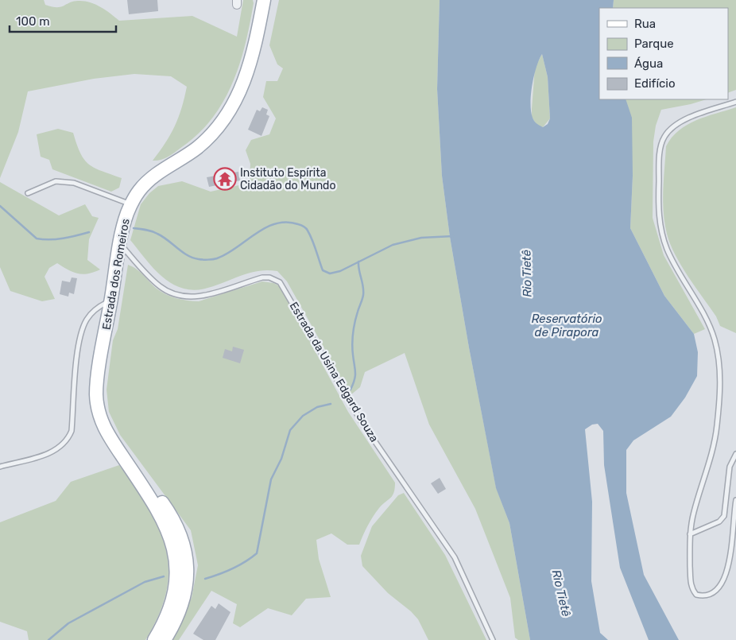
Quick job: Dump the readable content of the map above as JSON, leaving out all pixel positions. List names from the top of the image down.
{
  "streets": {
    "main road": ["Estrada dos Romeiros"],
    "lane": ["Estrada da Usina Edgard Souza"]
  },
  "crossings": [
    ["Estrada dos Romeiros", "Estrada da Usina Edgard Souza"]
  ],
  "water": ["Rio Tietê", "Reservatório de Pirapora"],
  "places": {
    "temple": ["Instituto Espírita Cidadão do Mundo"]
  },
  "legend": [
    "Rua",
    "Parque",
    "Água",
    "Edifício"
  ],
  "scale_bar": "100 m"
}
